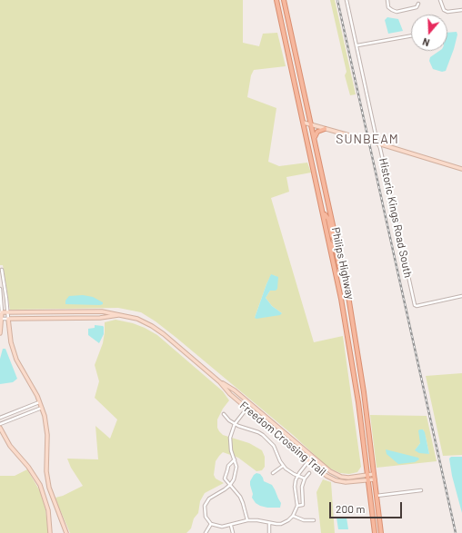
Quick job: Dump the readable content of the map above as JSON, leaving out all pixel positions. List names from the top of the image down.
{
  "streets": {
    "main road": ["Philips Highway"],
    "street": ["Historic Kings Road South", "Freedom Crossing Trail"]
  },
  "crossings": [
    ["Philips Highway", "Freedom Crossing Trail"]
  ],
  "districts": ["SUNBEAM"],
  "scale_bar": "200 m",
  "north": "bottom"
}
